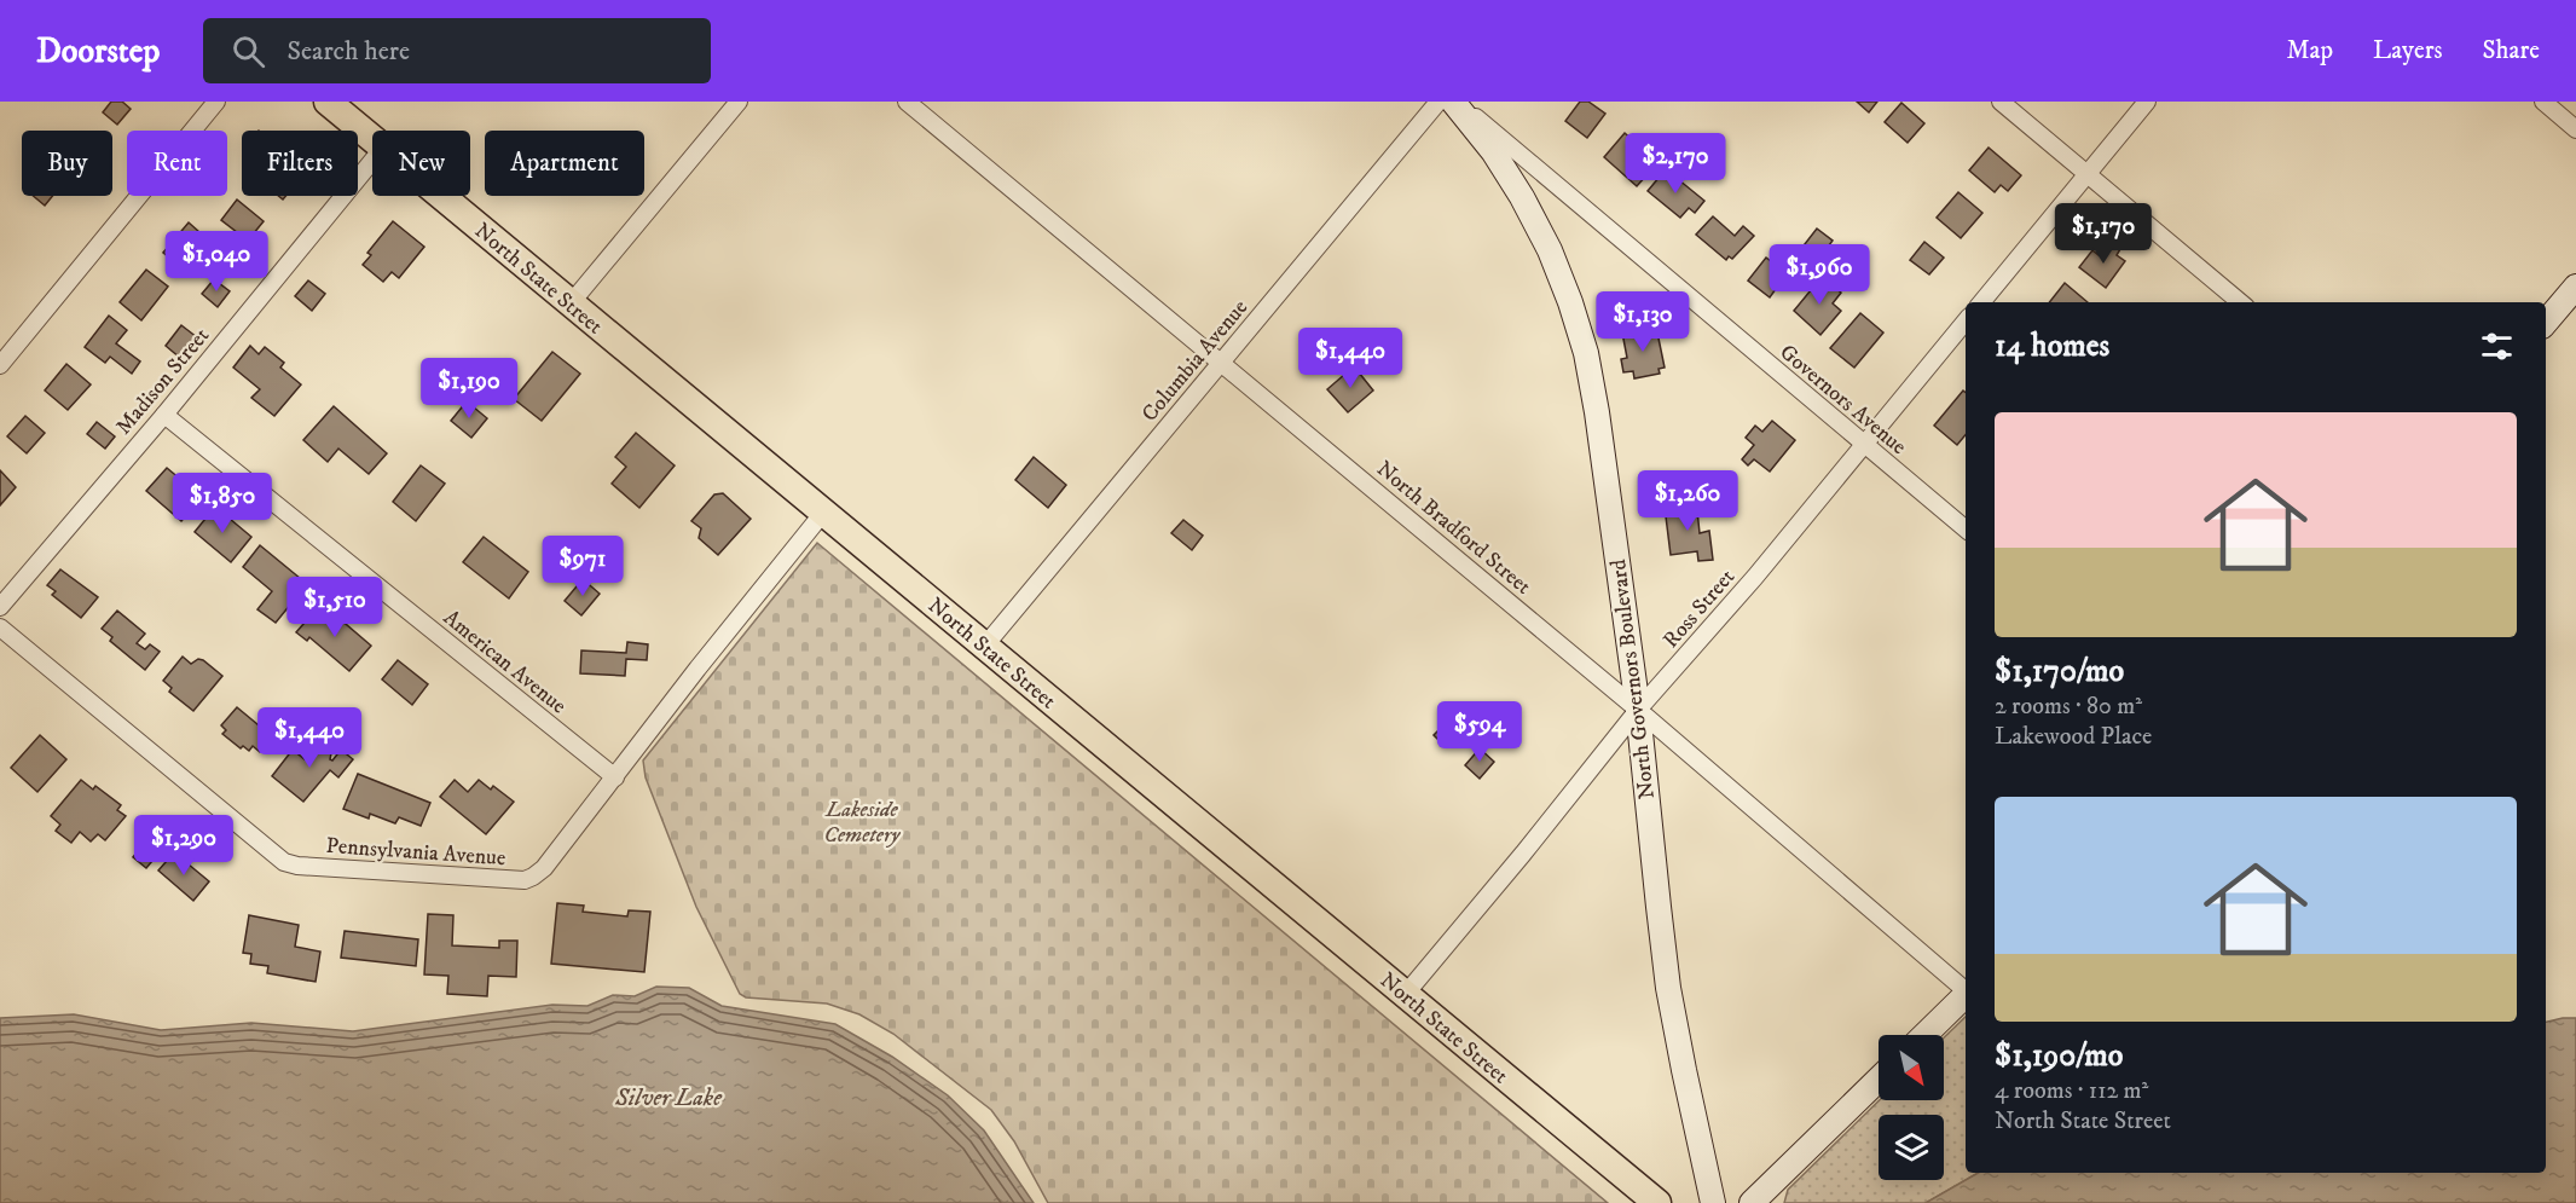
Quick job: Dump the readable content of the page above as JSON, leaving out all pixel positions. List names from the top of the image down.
{
  "streets": {
    "main road": ["North State Street", "North Governors Boulevard"],
    "street": [
      "Columbia Avenue",
      "Madison Street",
      "Governors Avenue",
      "North Bradford Street",
      "Ross Street",
      "American Avenue",
      "Pennsylvania Avenue"
    ]
  },
  "crossings": [
    ["North State Street", "Columbia Avenue"],
    ["North State Street", "Ross Street"],
    ["North State Street", "Pennsylvania Avenue"],
    ["Columbia Avenue", "North Bradford Street"],
    ["Madison Street", "American Avenue"],
    ["Governors Avenue", "Ross Street"],
    ["Governors Avenue", "North Governors Boulevard"],
    ["North Bradford Street", "Ross Street"],
    ["North Bradford Street", "North Governors Boulevard"],
    ["Ross Street", "North Governors Boulevard"],
    ["American Avenue", "Pennsylvania Avenue"]
  ],
  "water": ["Silver Lake"],
  "parks": ["Lakeside Cemetery"],
  "north": "bottom right",
  "page": {
    "header": "Doorstep",
    "search": "Search here",
    "nav": ["Map", "Layers", "Share"],
    "chip": [
      "Buy",
      "Rent",
      "Filters",
      "New",
      "Apartment"
    ],
    "price": [
      "$2,170",
      "$1,170",
      "$1,040",
      "$1,960",
      "$1,130",
      "$1,440",
      "$1,190",
      "$1,260",
      "$1,850",
      "$971",
      "$1,510",
      "$594",
      "$1,440",
      "$1,290"
    ],
    "heading": "14 homes",
    "list": [
      {
        "name": "$1,170/mo",
        "note": "2 rooms · 80 m² · Lakewood Place"
      },
      {
        "name": "$1,190/mo",
        "note": "4 rooms · 112 m² · North State Street"
      }
    ]
  }
}
